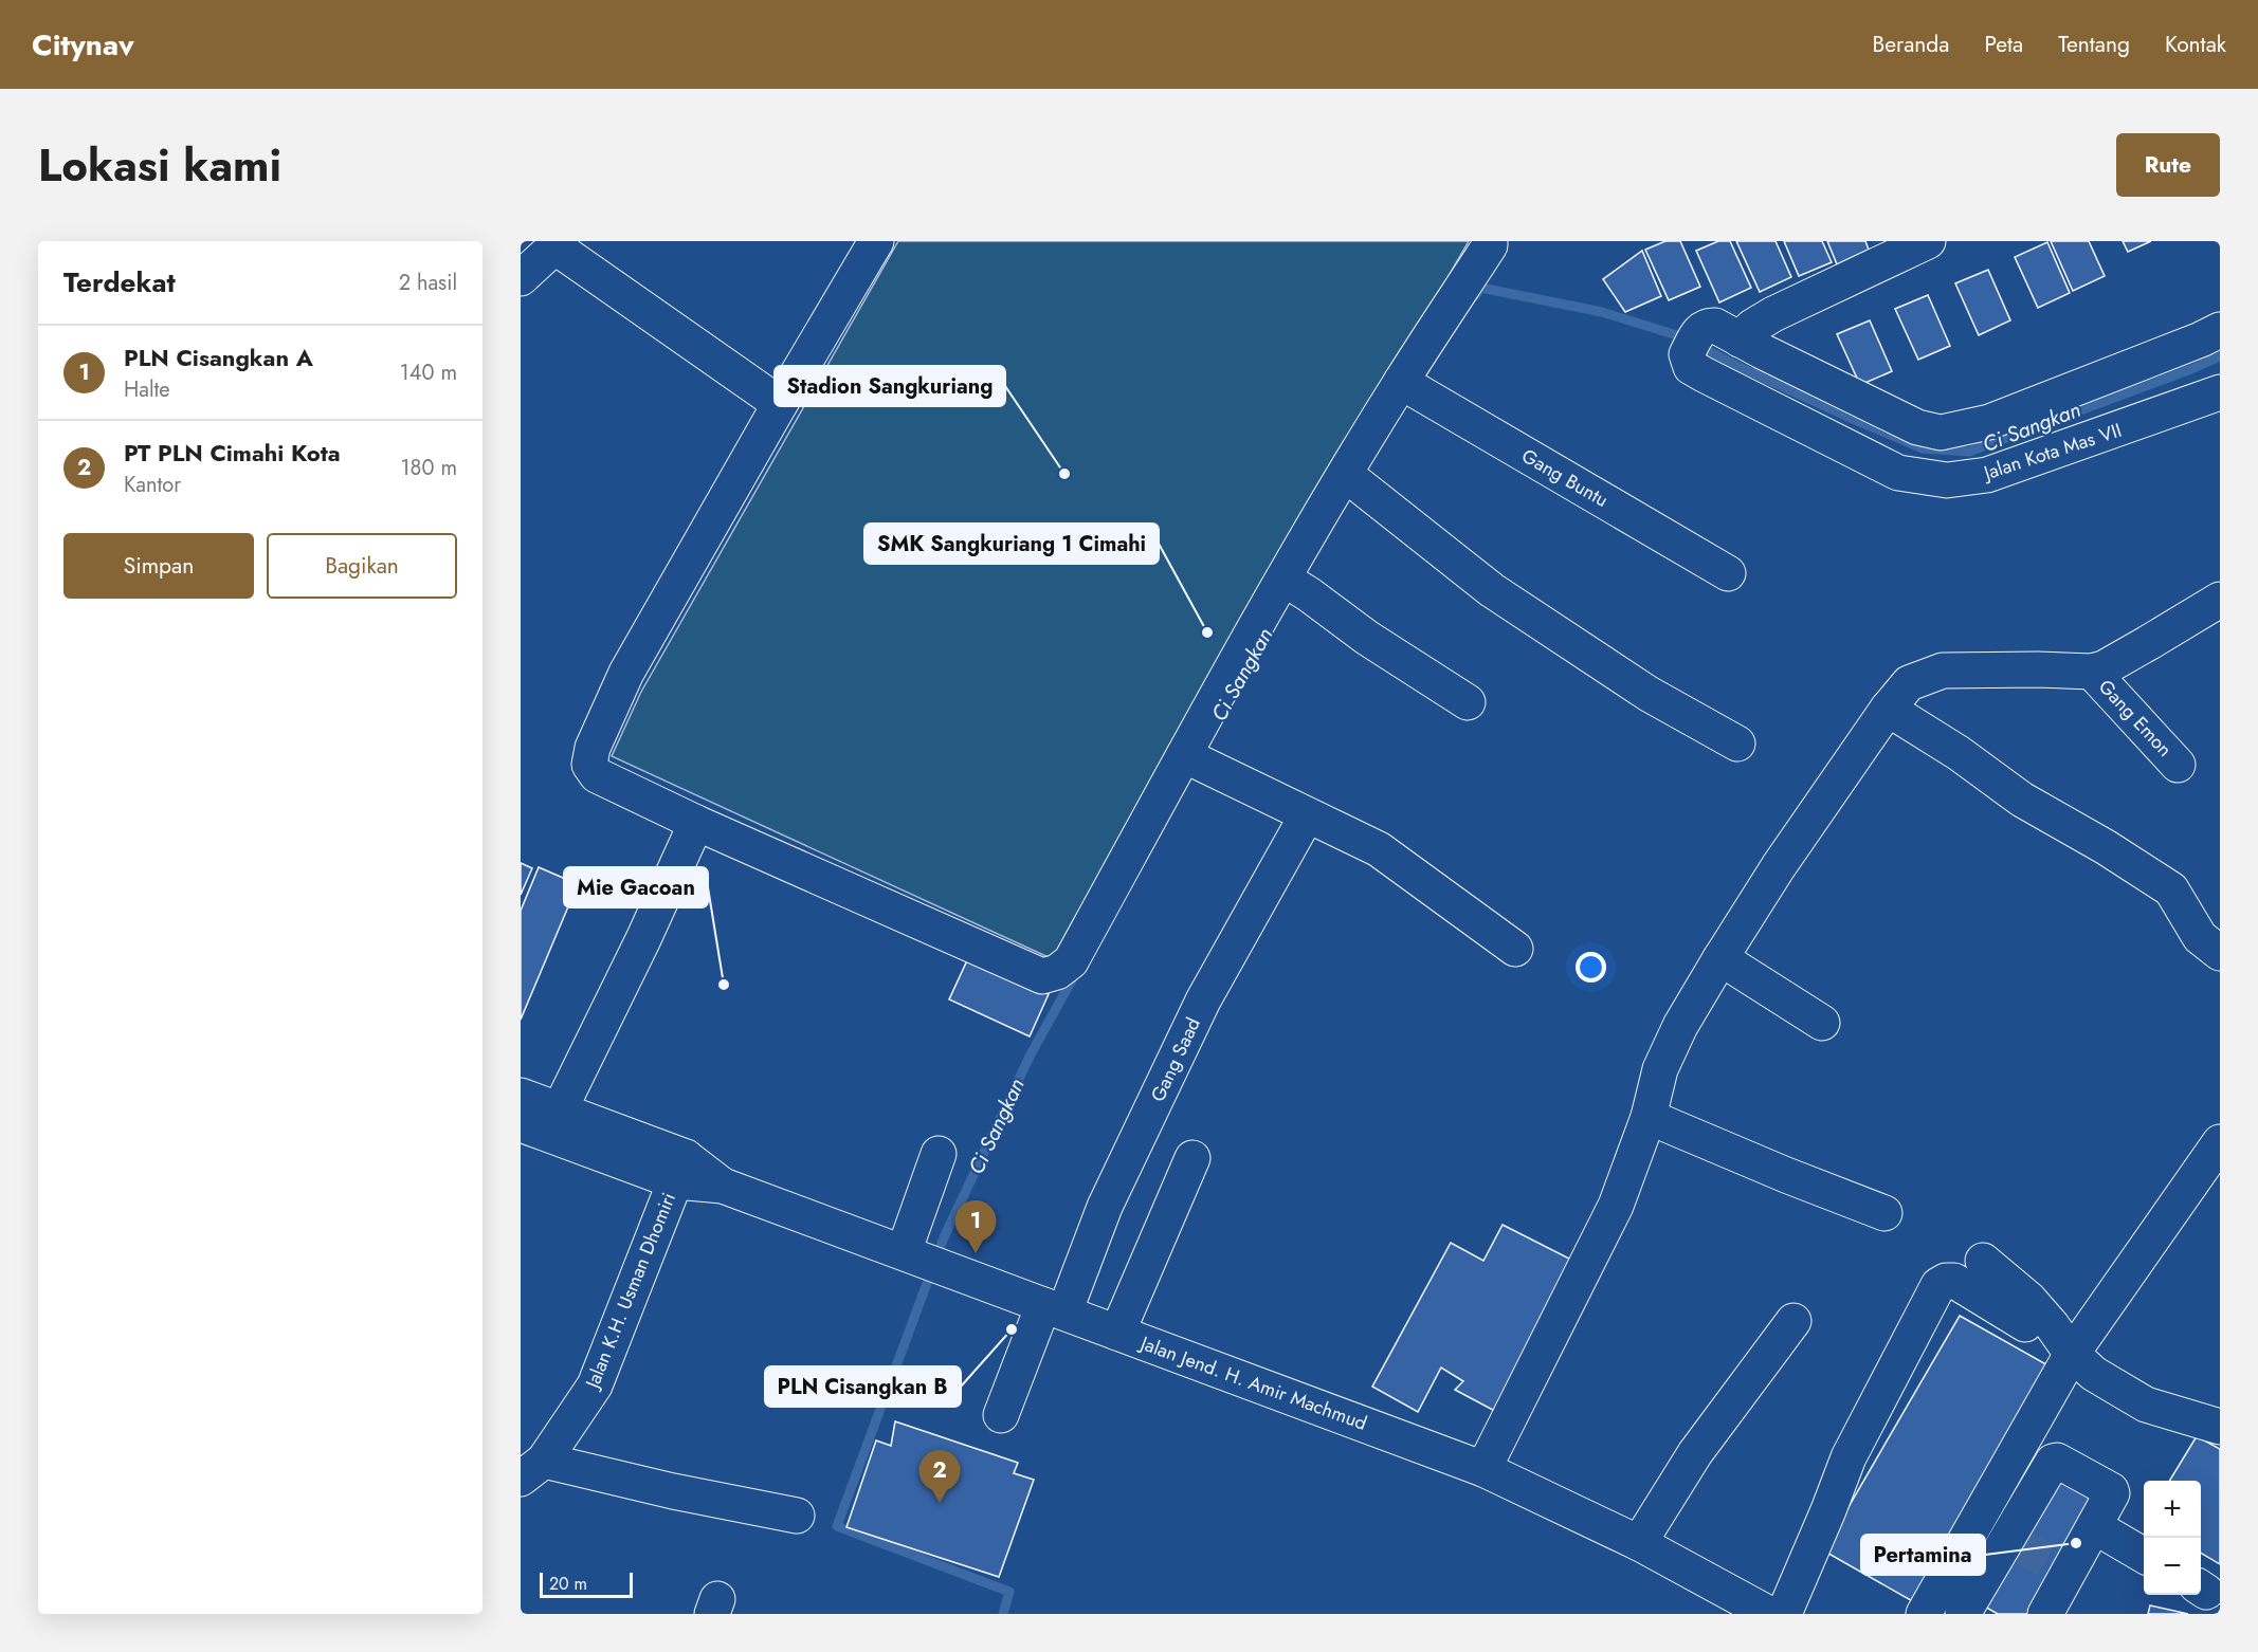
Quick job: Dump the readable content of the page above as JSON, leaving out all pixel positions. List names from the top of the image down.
{
  "streets": {
    "main road": [
      "Jalan Kota Mas VII",
      "Gang Buntu",
      "Gang Emon",
      "Gang Saad",
      "Jalan K.H. Usman Dhomiri",
      "Jalan Jend. H. Amir Machmud"
    ]
  },
  "crossings": [
    ["Gang Saad", "Jalan Jend. H. Amir Machmud"],
    ["Jalan K.H. Usman Dhomiri", "Jalan Jend. H. Amir Machmud"]
  ],
  "water": ["Ci Sangkan"],
  "places": [
    "Stadion Sangkuriang",
    "SMK Sangkuriang 1 Cimahi",
    "Mie Gacoan",
    "PLN Cisangkan B",
    "Pertamina"
  ],
  "scale_bar": "20 m",
  "page": {
    "header": "Citynav",
    "nav": [
      "Beranda",
      "Peta",
      "Tentang",
      "Kontak"
    ],
    "title": "Lokasi kami",
    "buttons": [
      "Rute",
      ["Simpan", "Bagikan"]
    ],
    "heading": ["Terdekat", "2 hasil"],
    "list": [
      {
        "mark": "1",
        "name": "PLN Cisangkan A",
        "note": "Halte",
        "value": "140 m"
      },
      {
        "mark": "2",
        "name": "PT PLN Cimahi Kota",
        "note": "Kantor",
        "value": "180 m"
      }
    ],
    "pins": ["1", "2"],
    "map_buttons": ["+", "−"],
    "scale": "20 m"
  }
}
